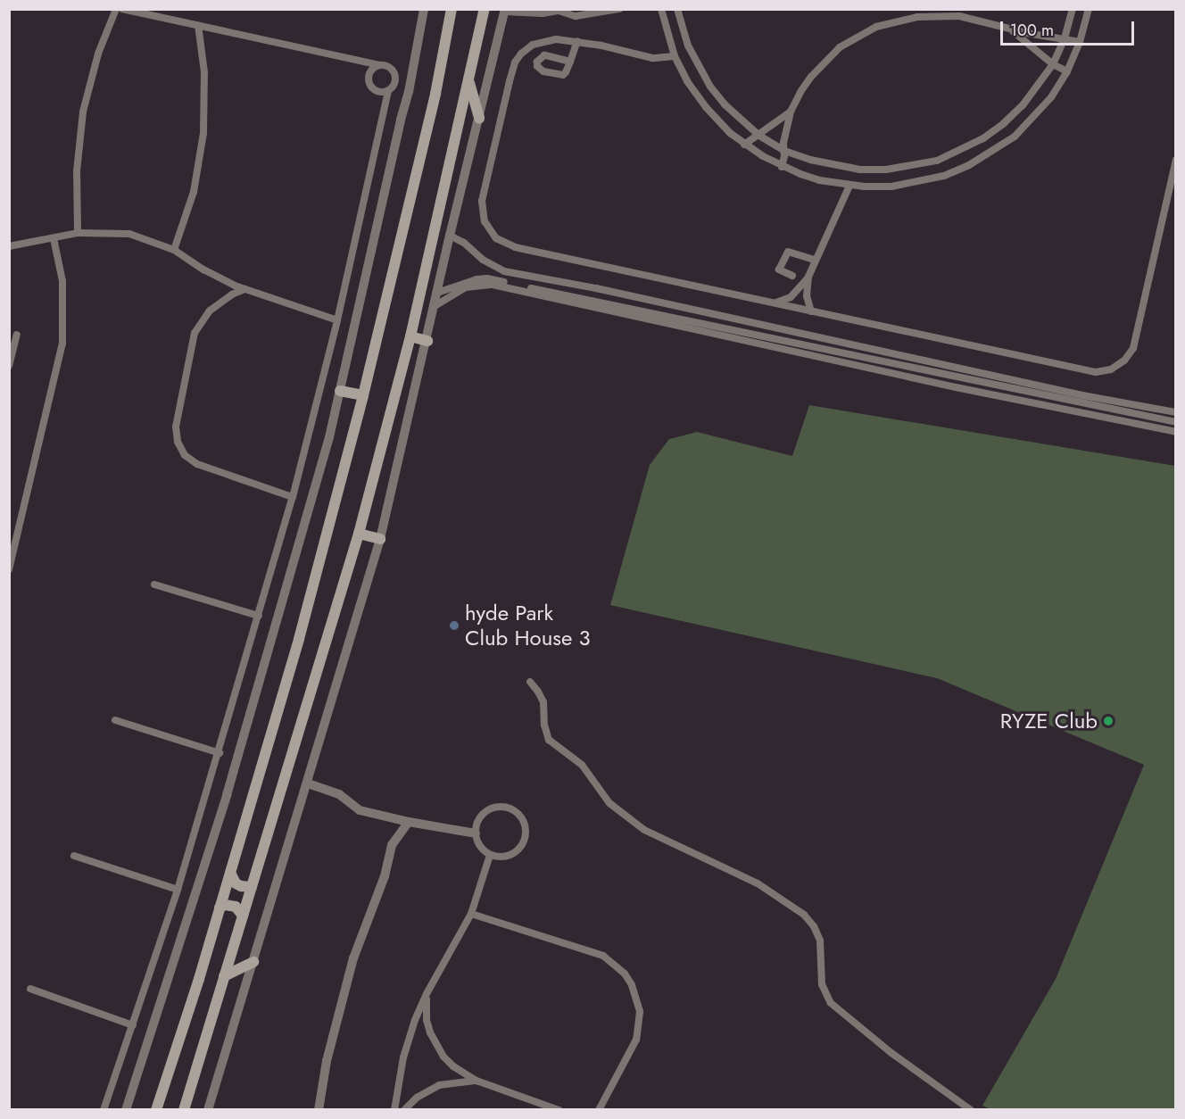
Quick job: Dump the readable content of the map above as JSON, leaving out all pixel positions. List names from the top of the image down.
{
  "places": ["hyde Park Club House 3", "RYZE Club"],
  "scale_bar": "100 m"
}
